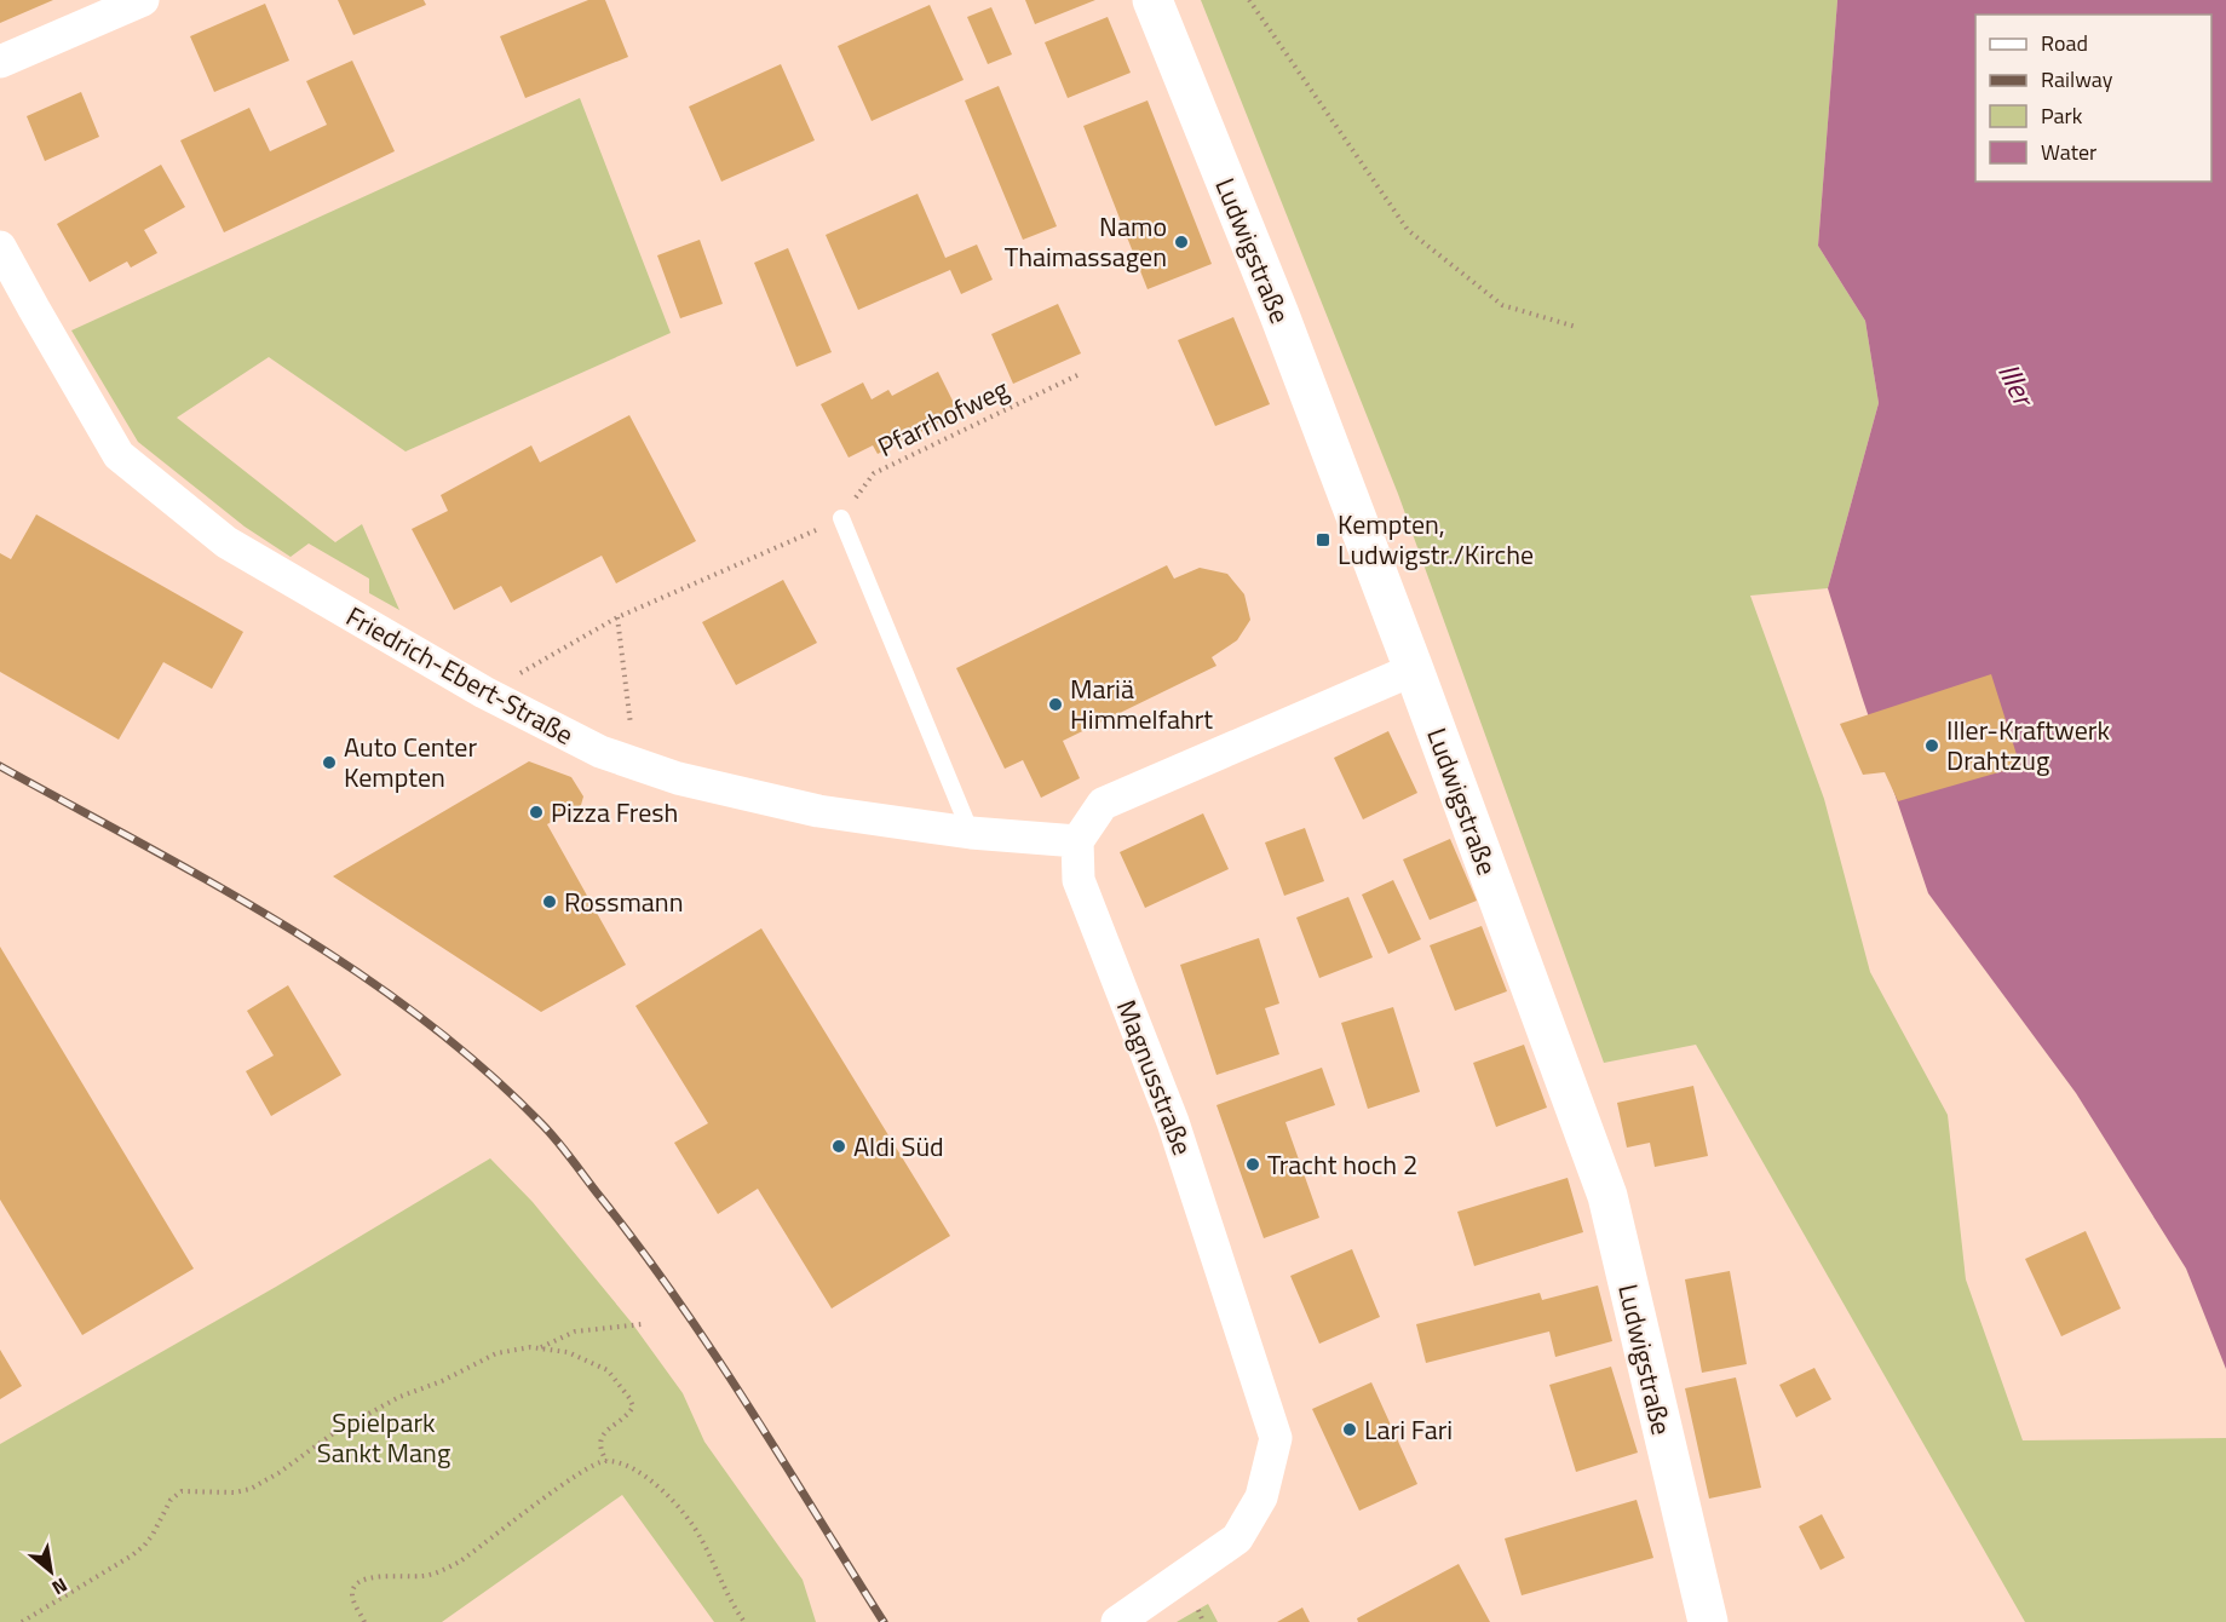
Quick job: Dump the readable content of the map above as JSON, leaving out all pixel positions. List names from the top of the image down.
{
  "streets": {
    "street": ["Ludwigstraße", "Friedrich-Ebert-Straße", "Magnusstraße"],
    "path": ["Pfarrhofweg"]
  },
  "crossings": [
    ["Friedrich-Ebert-Straße", "Magnusstraße"]
  ],
  "water": ["Iller"],
  "parks": ["Spielpark Sankt Mang"],
  "places": {
    "other": [
      "Namo Thaimassagen",
      "Mariä Himmelfahrt",
      "Iller-Kraftwerk Drahtzug",
      "Auto Center Kempten",
      "Pizza Fresh",
      "Rossmann",
      "Aldi Süd",
      "Tracht hoch 2",
      "Lari Fari"
    ],
    "transit": ["Kempten, Ludwigstr./Kirche"]
  },
  "legend": [
    "Road",
    "Railway",
    "Park",
    "Water"
  ],
  "north": "bottom right"
}
